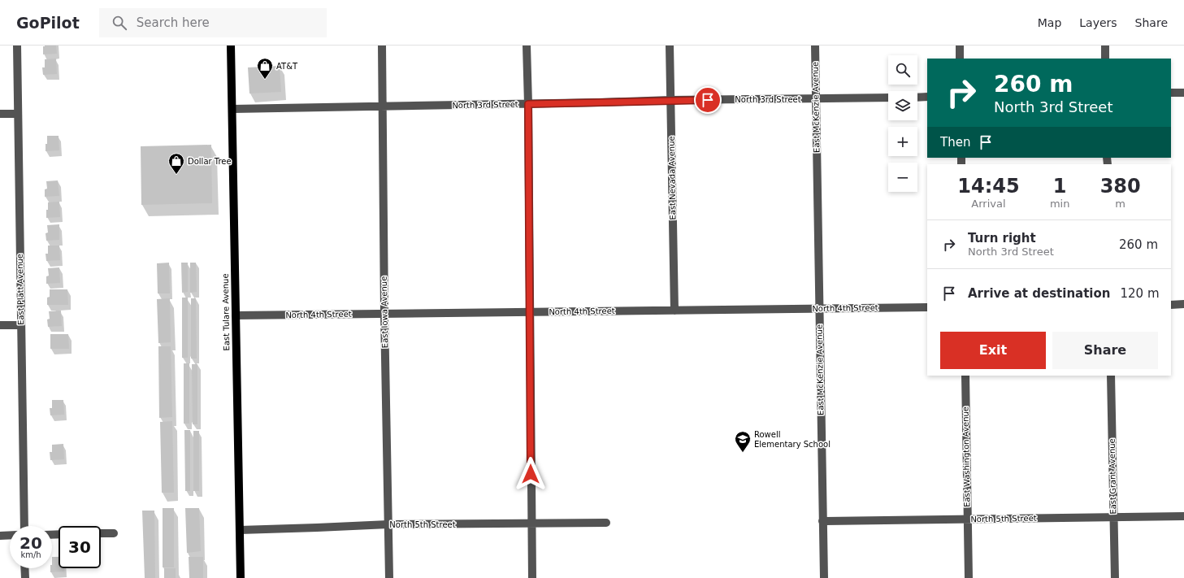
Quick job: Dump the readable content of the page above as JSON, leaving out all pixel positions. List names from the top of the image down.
{
  "streets": {
    "main road": ["East Tulare Avenue"],
    "street": [
      "North 3rd Street",
      "East McKenzie Avenue",
      "East Nevada Avenue",
      "East Platt Avenue",
      "North 4th Street",
      "East Iowa Avenue",
      "East Washington Avenue",
      "East Grant Avenue",
      "North 5th Street"
    ]
  },
  "crossings": [
    ["North 3rd Street", "East McKenzie Avenue"],
    ["North 3rd Street", "East Nevada Avenue"],
    ["North 3rd Street", "East Tulare Avenue"],
    ["North 3rd Street", "East Iowa Avenue"],
    ["East McKenzie Avenue", "North 4th Street"],
    ["East McKenzie Avenue", "North 5th Street"],
    ["East Nevada Avenue", "North 4th Street"],
    ["North 4th Street", "East Tulare Avenue"],
    ["North 4th Street", "East Iowa Avenue"],
    ["East Tulare Avenue", "North 5th Street"],
    ["East Iowa Avenue", "North 5th Street"],
    ["East Washington Avenue", "North 5th Street"],
    ["East Grant Avenue", "North 5th Street"]
  ],
  "places": {
    "shop": ["AT&T", "Dollar Tree"],
    "school or university": ["Rowell Elementary School"]
  },
  "page": {
    "header": "GoPilot",
    "search": "Search here",
    "nav": ["Map", "Layers", "Share"],
    "map_buttons": ["+", "−"],
    "turn": ["260 m", "North 3rd Street"],
    "then": "Then",
    "eta": [
      "14:45",
      "Arrival",
      "1",
      "min",
      "380",
      "m"
    ],
    "list": [
      {
        "name": "Turn right",
        "note": "North 3rd Street",
        "value": "260 m"
      },
      {
        "name": "Arrive at destination",
        "value": "120 m"
      }
    ],
    "buttons": ["Exit", "Share"],
    "speed": "20 km/h",
    "limit": "30"
  }
}
